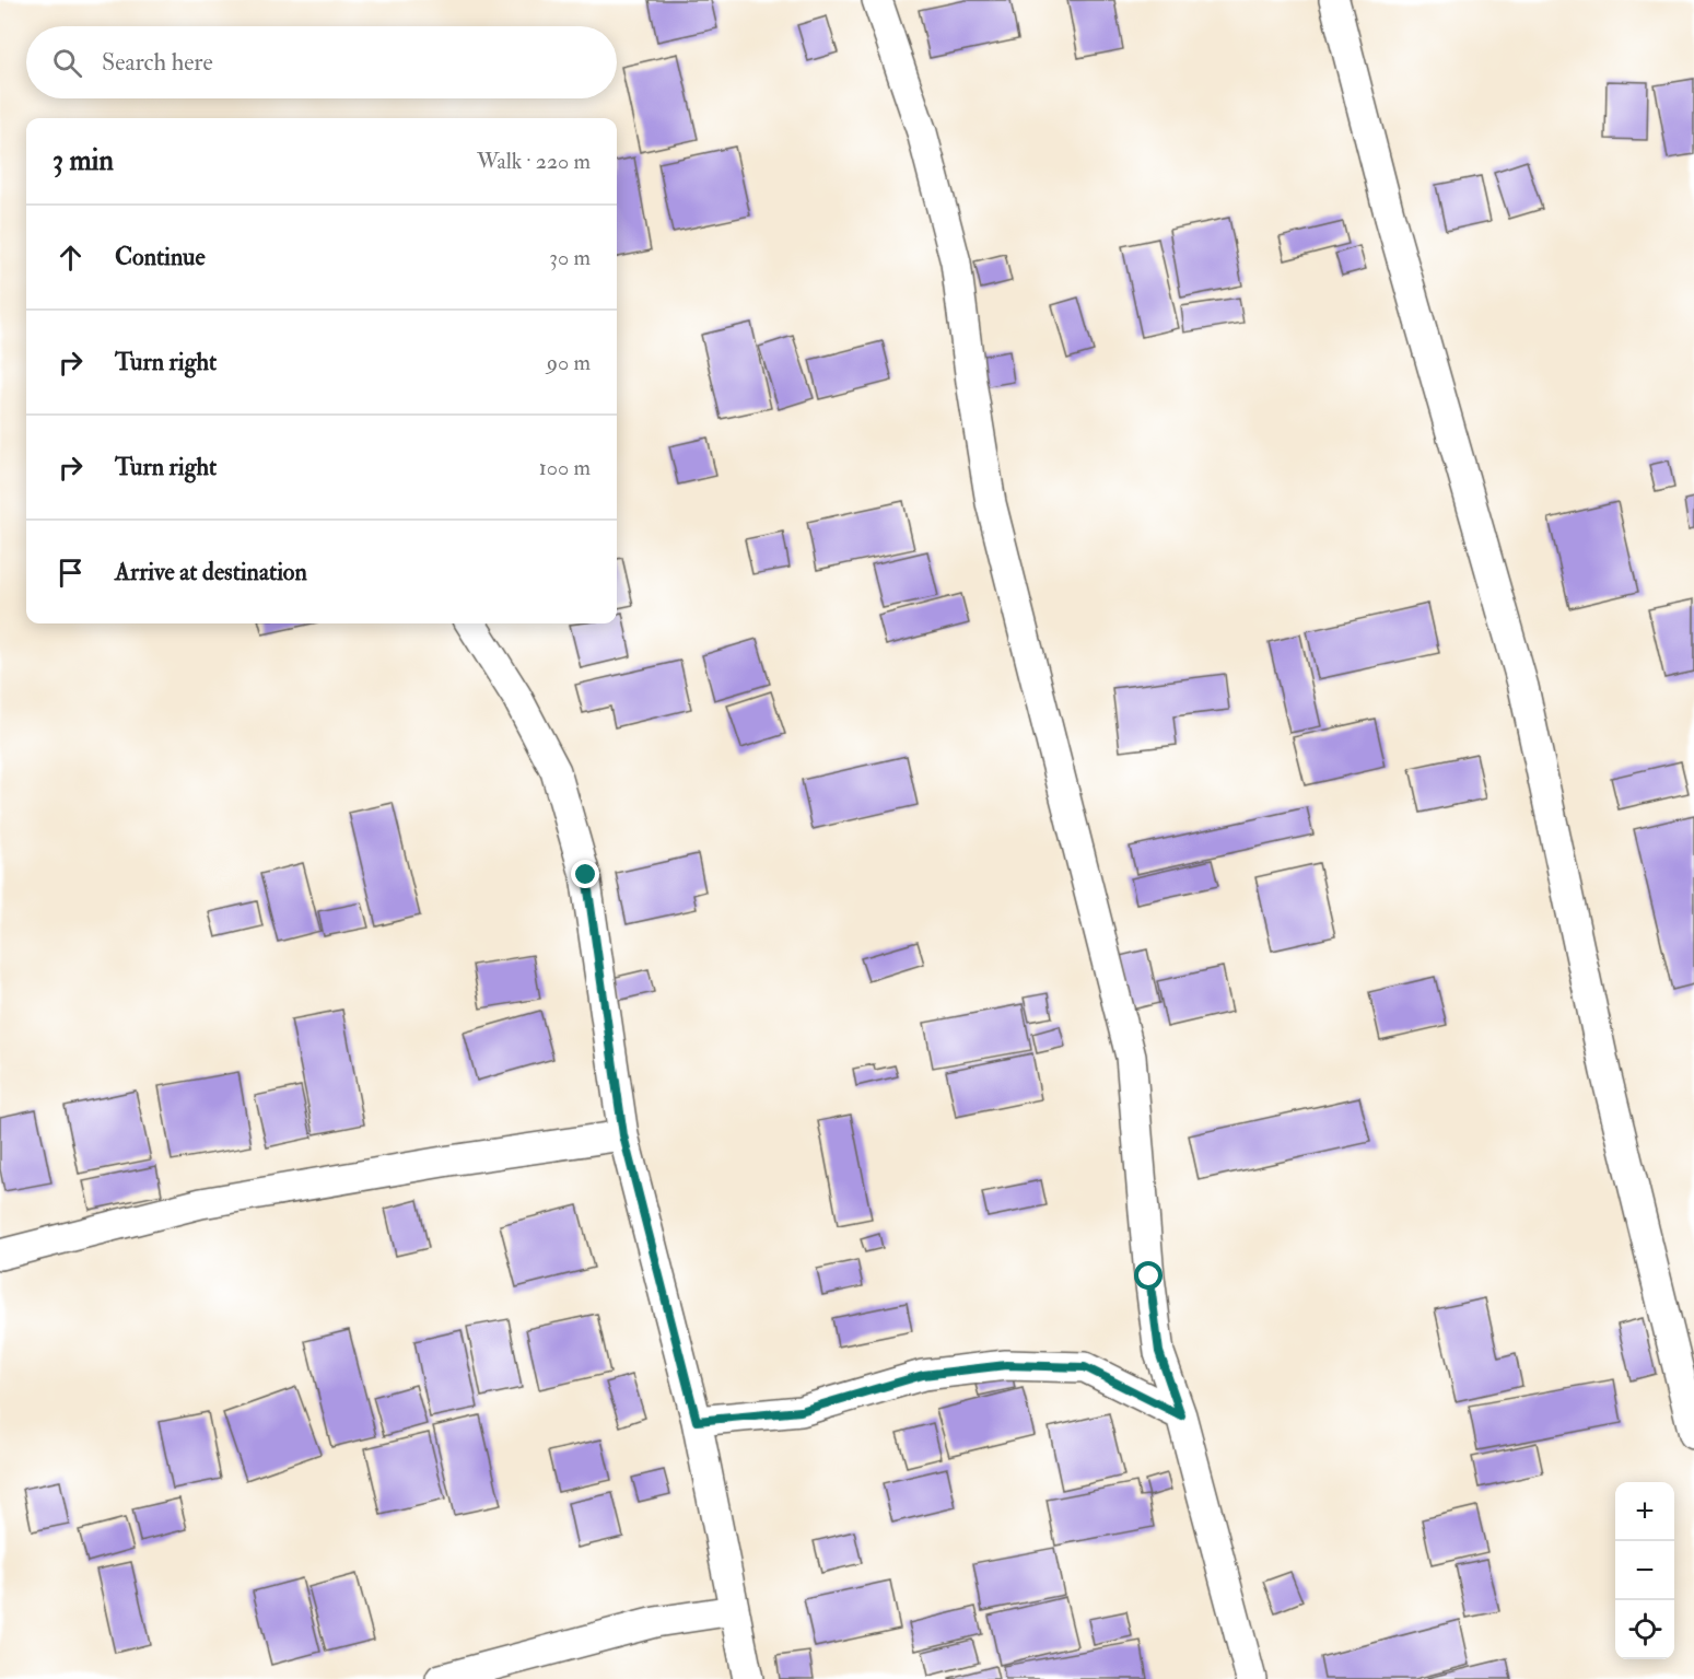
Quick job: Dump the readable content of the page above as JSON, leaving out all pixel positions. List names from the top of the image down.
{
  "page": {
    "search": "Search here",
    "heading": ["3 min", "Walk · 220 m"],
    "list": [
      ["Continue", "30 m"],
      ["Turn right", "90 m"],
      ["Turn right", "100 m"],
      "Arrive at destination"
    ],
    "map_buttons": ["+", "−"]
  }
}
